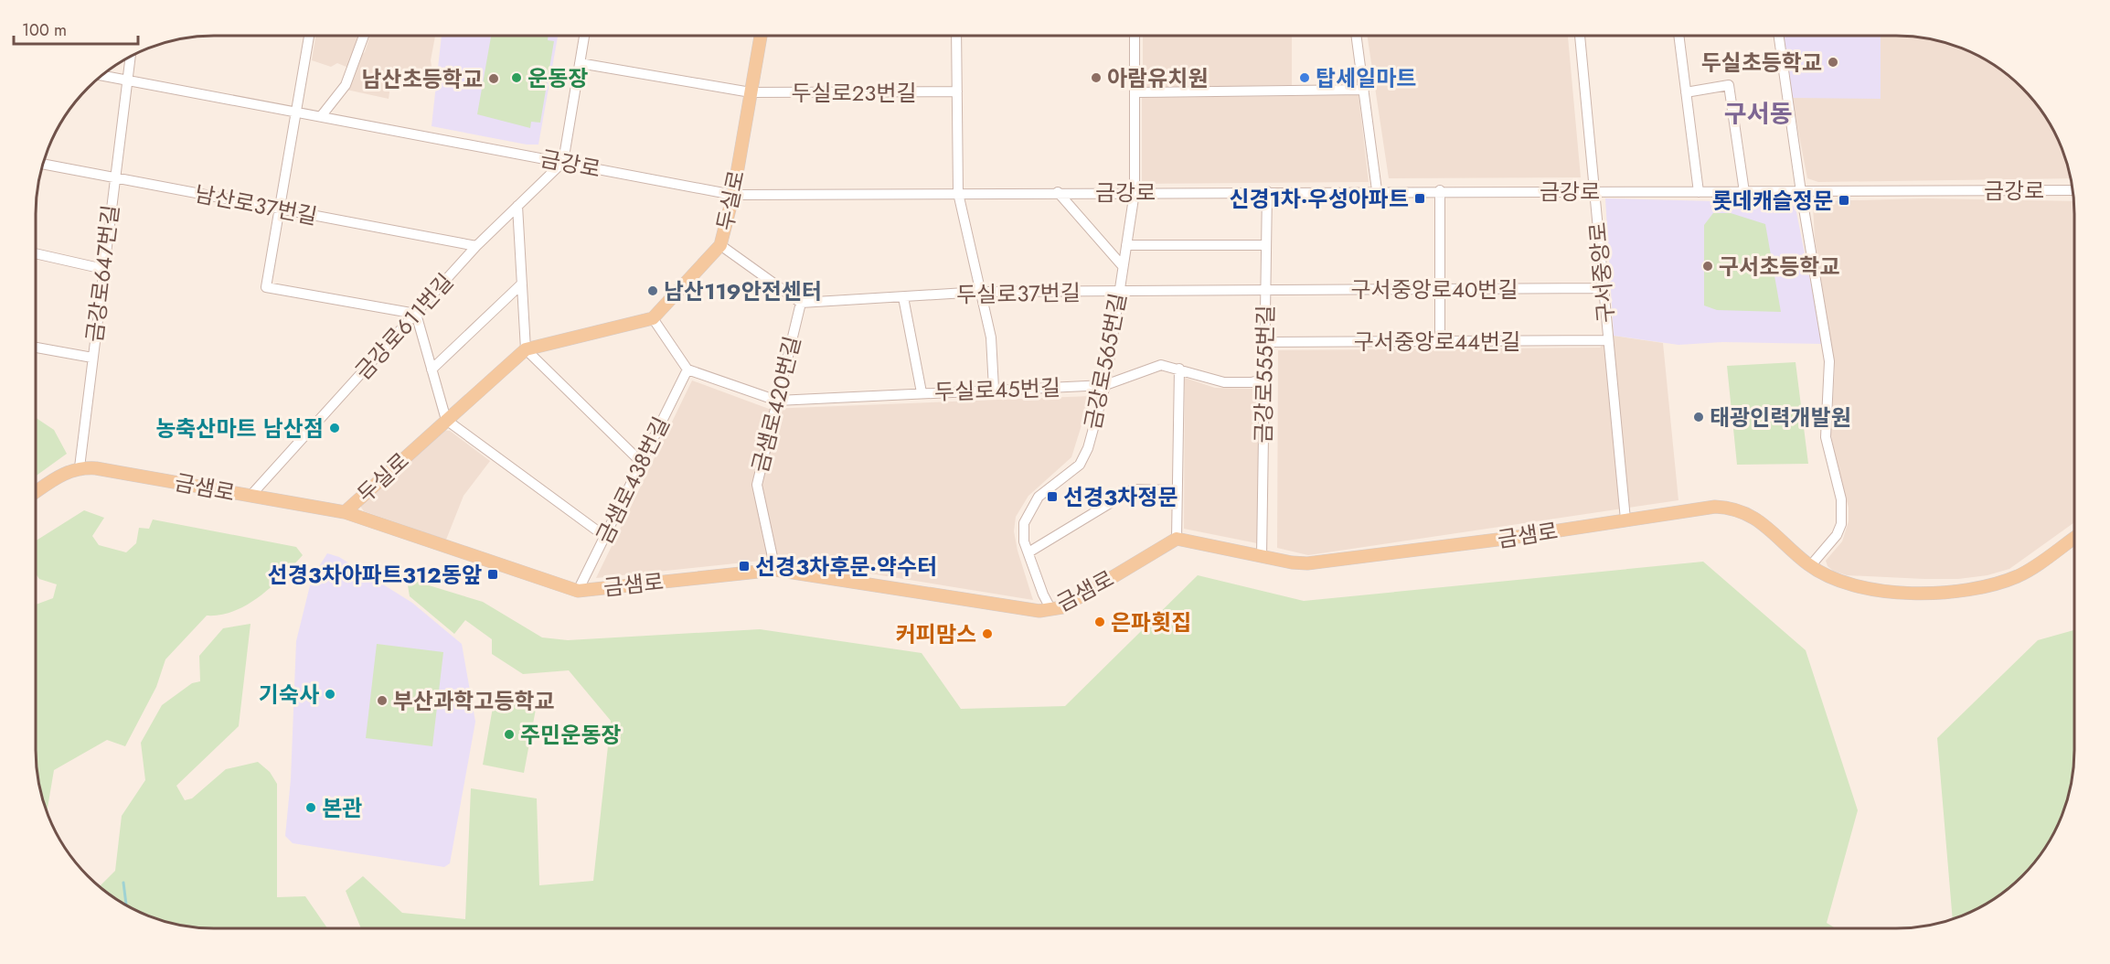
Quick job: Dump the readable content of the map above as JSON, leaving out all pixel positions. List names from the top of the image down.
{
  "streets": {
    "main road": ["두실로", "금샘로"],
    "street": [
      "두실로23번길",
      "금강로",
      "남산로37번길",
      "구서중앙로",
      "금강로647번길",
      "구서중앙로40번길",
      "두실로37번길",
      "금강로611번길",
      "구서중앙로44번길",
      "금강로565번길",
      "금강로555번길",
      "두실로45번길",
      "금샘로420번길",
      "금샘로438번길"
    ]
  },
  "crossings": [
    ["두실로23번길", "두실로"],
    ["금강로", "두실로"],
    ["금강로", "구서중앙로"],
    ["금강로", "금강로647번길"],
    ["금강로", "금강로611번길"],
    ["금강로", "금강로565번길"],
    ["금강로", "금강로555번길"],
    ["두실로", "금샘로"],
    ["남산로37번길", "금강로647번길"],
    ["남산로37번길", "금강로611번길"],
    ["구서중앙로", "구서중앙로40번길"],
    ["구서중앙로", "구서중앙로44번길"],
    ["구서중앙로", "금샘로"],
    ["금강로647번길", "금샘로"],
    ["구서중앙로40번길", "두실로37번길"],
    ["구서중앙로40번길", "금강로555번길"],
    ["두실로37번길", "금강로565번길"],
    ["두실로37번길", "금강로555번길"],
    ["두실로37번길", "두실로45번길"],
    ["두실로37번길", "금샘로420번길"],
    ["금강로611번길", "금샘로"],
    ["구서중앙로44번길", "금강로555번길"],
    ["금강로565번길", "두실로45번길"],
    ["금강로565번길", "금샘로"],
    ["금강로555번길", "두실로45번길"],
    ["금강로555번길", "금샘로"],
    ["두실로45번길", "금샘로420번길"],
    ["두실로45번길", "금샘로438번길"],
    ["금샘로420번길", "금샘로"],
    ["금샘로438번길", "금샘로"]
  ],
  "districts": ["구서동"],
  "places": {
    "other": [
      "두실초등학교",
      "운동장",
      "아람유치원",
      "탑세일마트",
      "남산초등학교",
      "구서초등학교",
      "남산119안전센터",
      "태광인력개발원",
      "농축산마트 남산점",
      "은파횟집",
      "커피맘스",
      "기숙사",
      "부산과학고등학교",
      "주민운동장",
      "본관"
    ],
    "transit": [
      "신경1차·우성아파트",
      "롯데캐슬정문",
      "선경3차정문",
      "선경3차후문·약수터",
      "선경3차아파트312동앞"
    ]
  },
  "scale_bar": "100 m"
}
